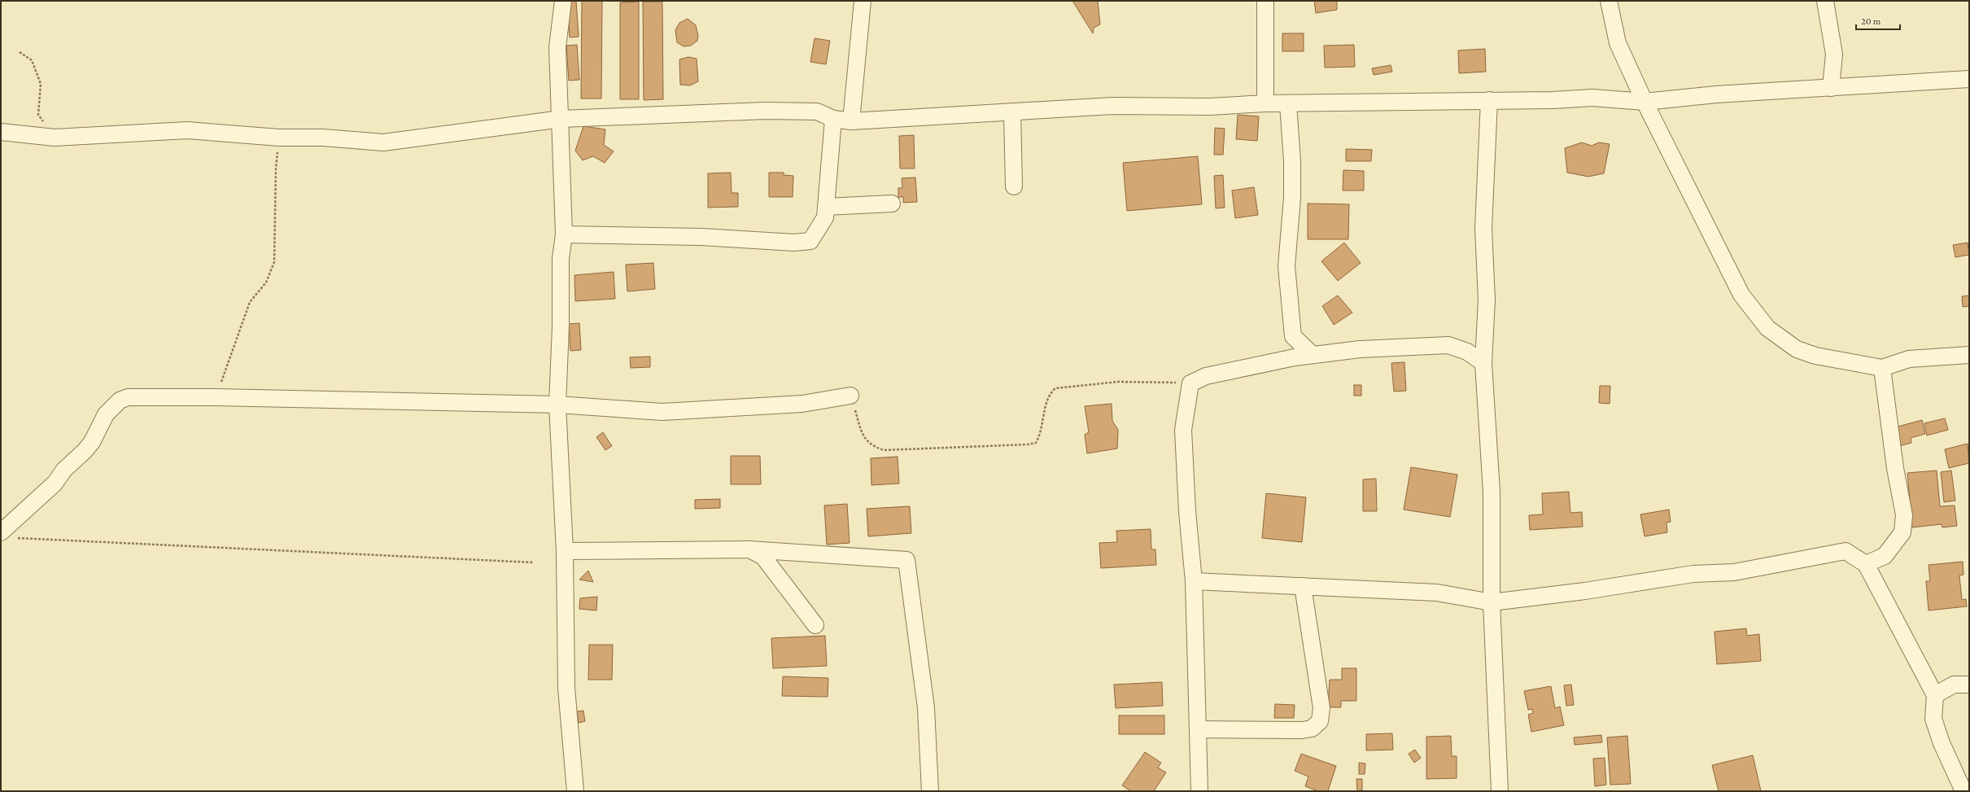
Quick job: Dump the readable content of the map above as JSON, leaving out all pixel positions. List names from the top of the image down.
{
  "scale_bar": "20 m"
}
